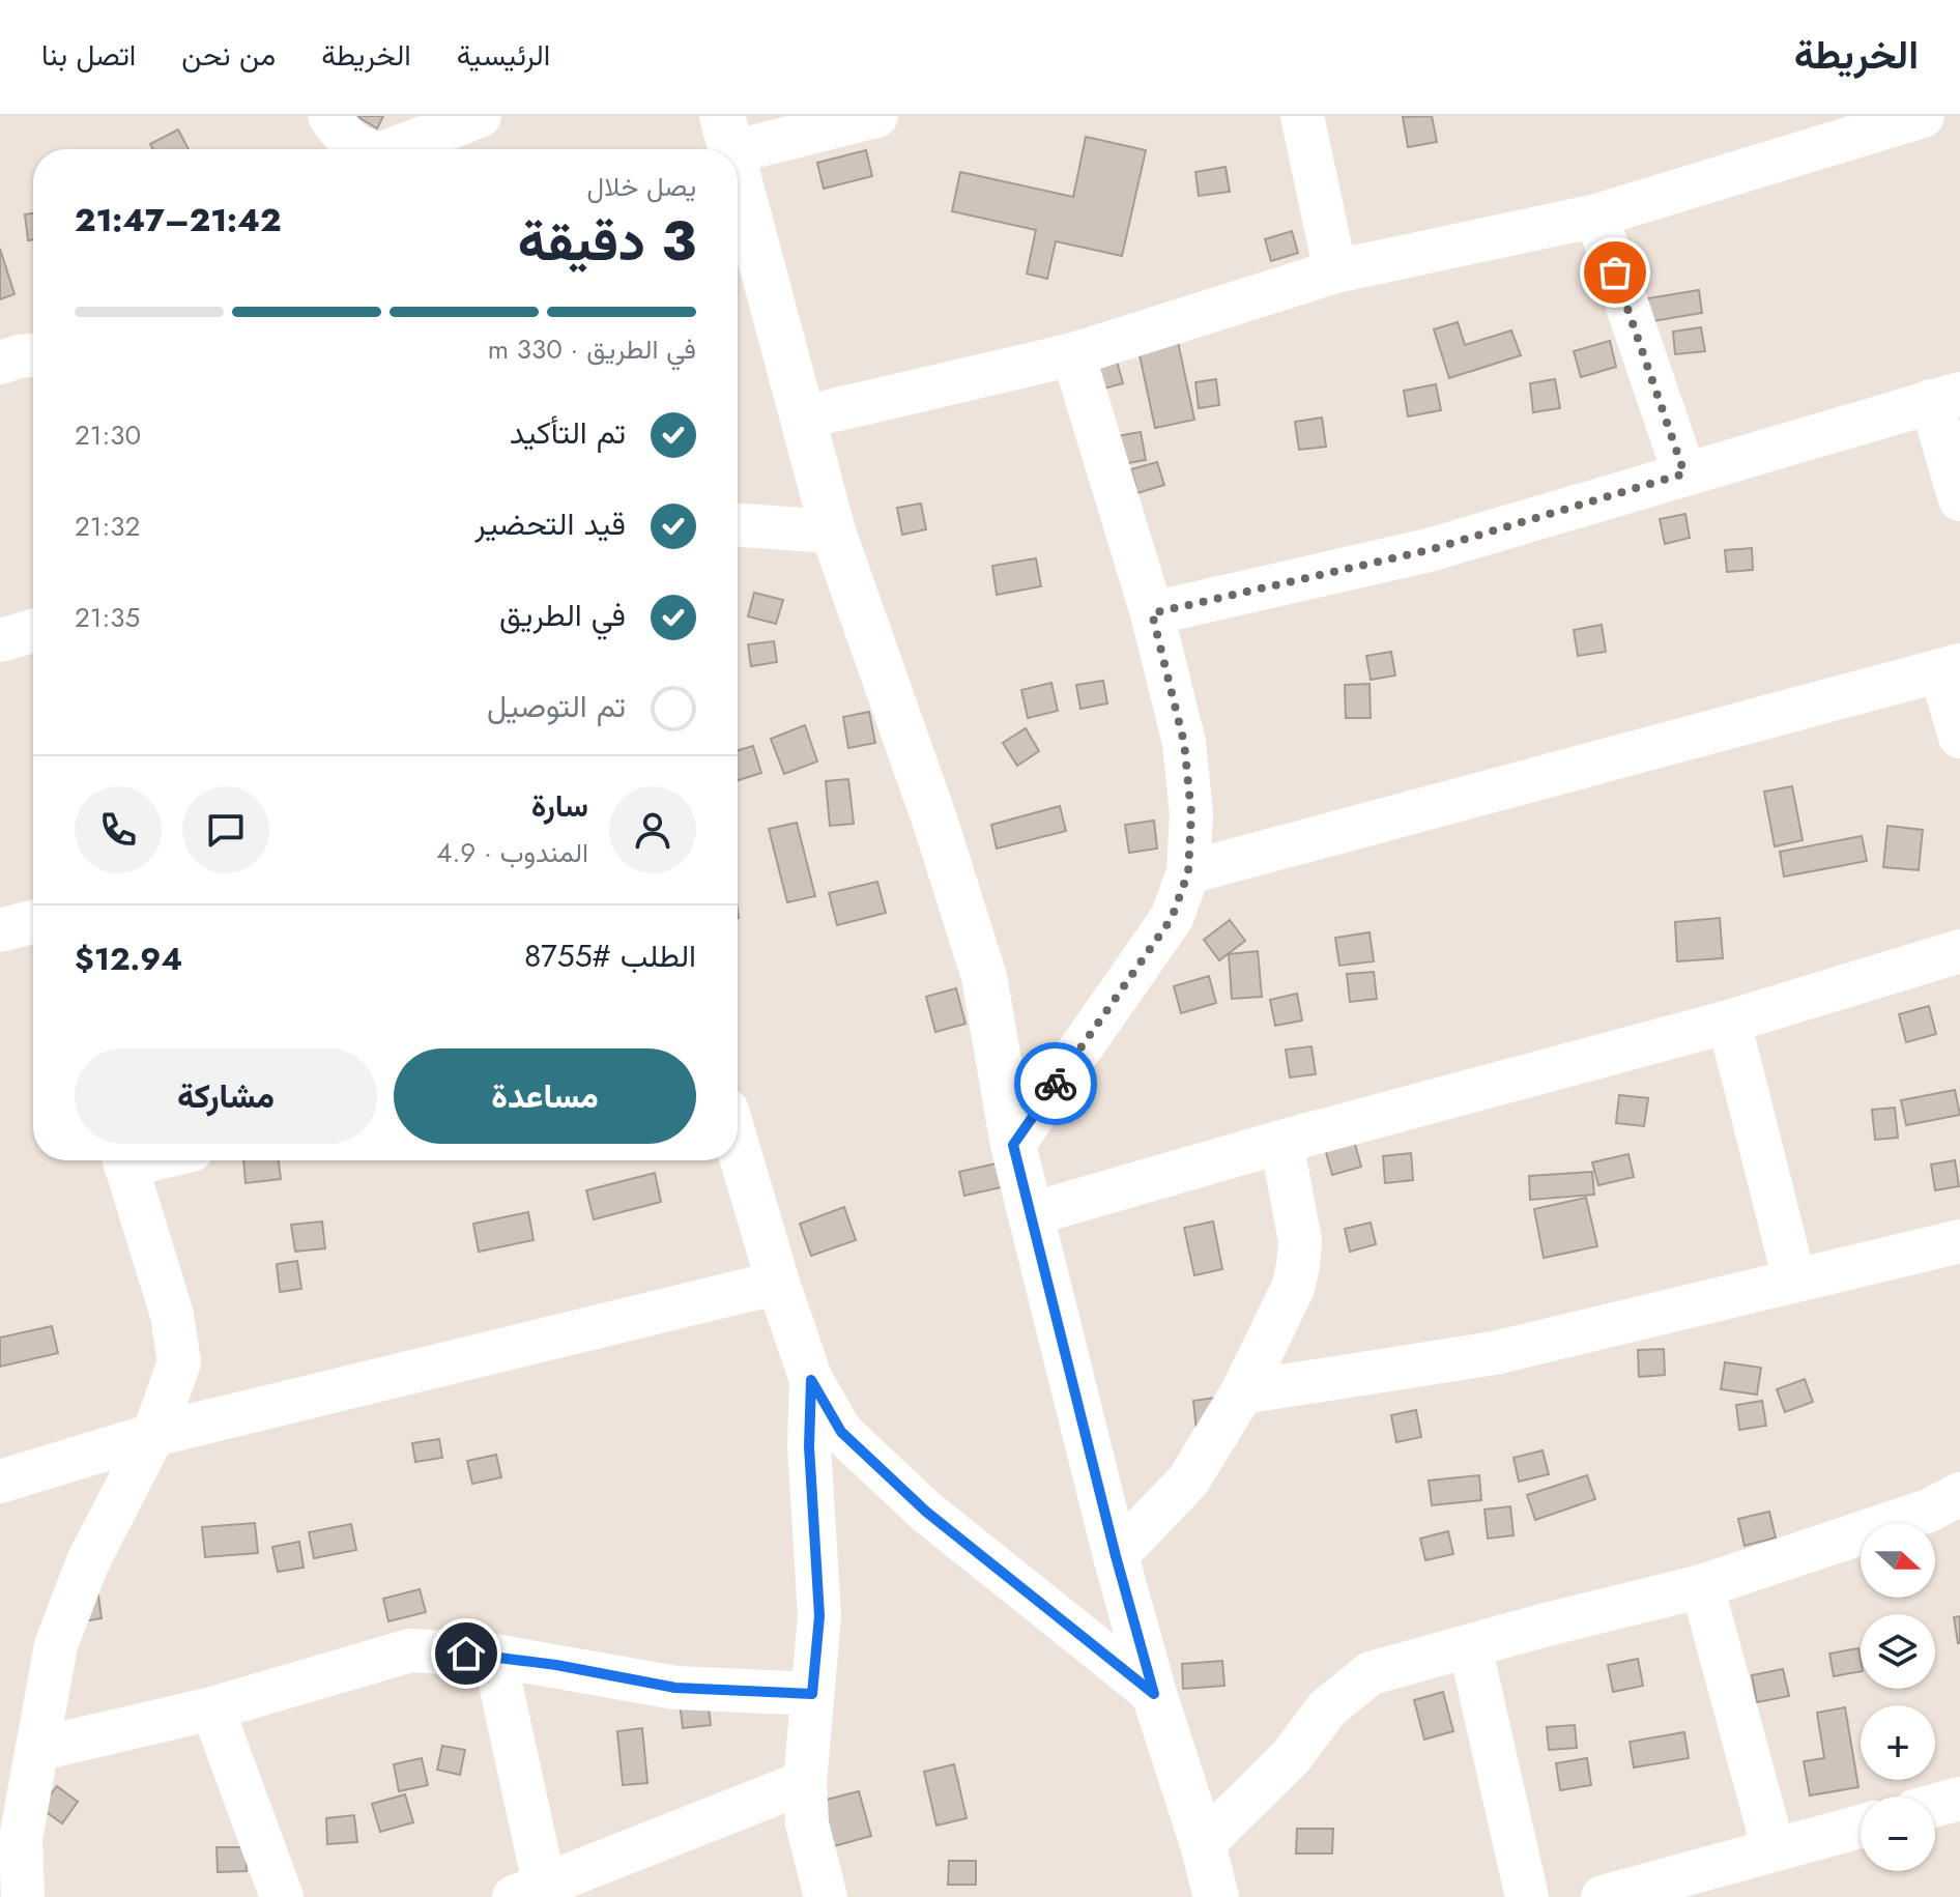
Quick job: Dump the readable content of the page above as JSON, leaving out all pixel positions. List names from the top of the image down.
{
  "north": "right",
  "page": {
    "header": "الخريطة",
    "nav": [
      "الرئيسية",
      "الخريطة",
      "من نحن",
      "اتصل بنا"
    ],
    "heading": ["3 دقيقة", "يصل خلال", "21:42–21:47"],
    "panel": [
      "سارة",
      "المندوب · 4.9",
      "الطلب #8755",
      "$12.94"
    ],
    "bar": "في الطريق · 330 m",
    "list": [
      ["تم التأكيد", "21:30"],
      ["قيد التحضير", "21:32"],
      ["في الطريق", "21:35"],
      "تم التوصيل"
    ],
    "buttons": ["مساعدة", "مشاركة"],
    "map_buttons": ["+", "−"]
  }
}
